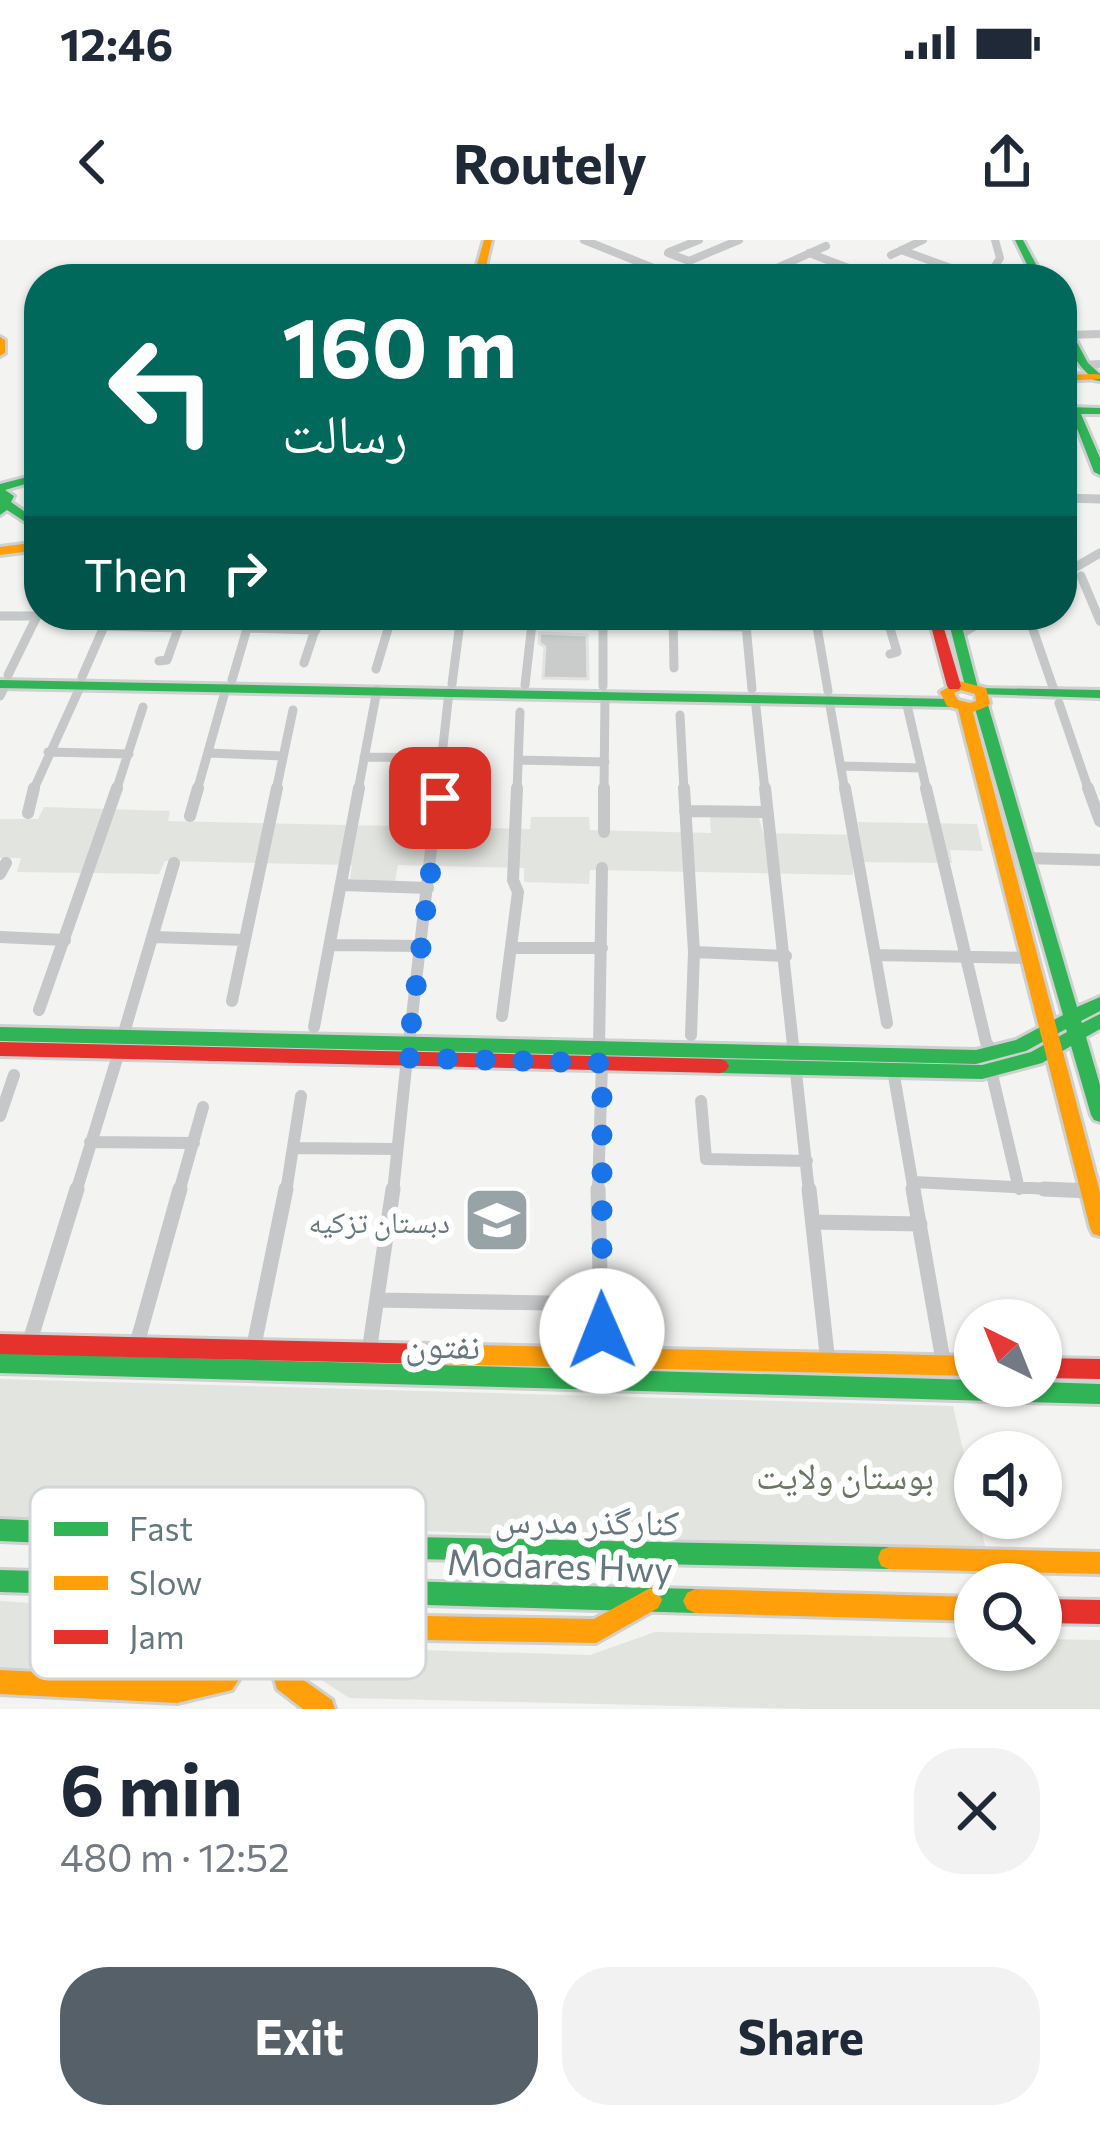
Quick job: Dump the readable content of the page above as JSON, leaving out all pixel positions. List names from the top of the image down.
{
  "streets": {
    "main road": ["نفتون", "کنارگذر مدرس", "Modares Hwy"]
  },
  "parks": ["بوستان ولایت"],
  "places": {
    "school or university": ["دبستان تزکیه"]
  },
  "legend": ["Fast", "Slow", "Jam"],
  "north": "top left",
  "page": {
    "status": "12:46",
    "header": "Routely",
    "turn": ["160 m", "رسالت"],
    "then": "Then",
    "heading": ["6 min", "480 m · 12:52"],
    "buttons": ["Exit", "Share"]
  }
}
